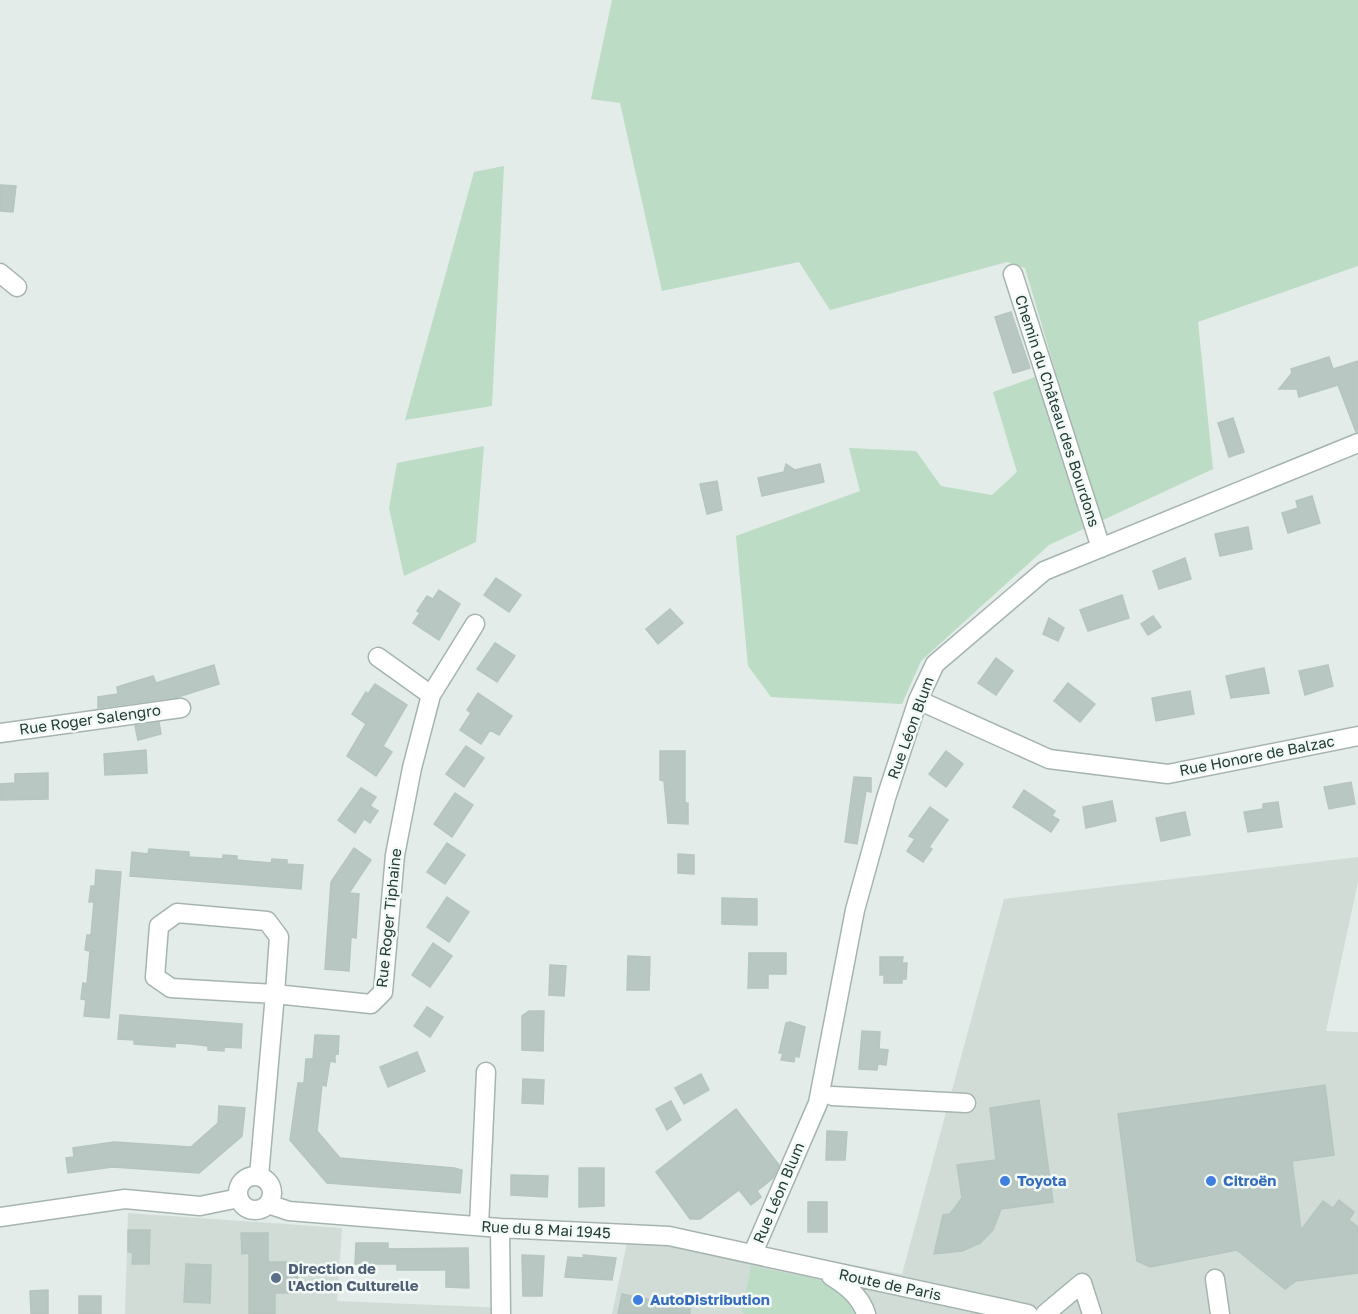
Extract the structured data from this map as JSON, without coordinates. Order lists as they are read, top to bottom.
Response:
{
  "streets": {
    "street": [
      "Chemin du Château des Bourdons",
      "Rue Roger Salengro",
      "Rue Léon Blum",
      "Rue Honore de Balzac",
      "Rue Roger Tiphaine",
      "Rue du 8 Mai 1945",
      "Route de Paris"
    ]
  },
  "crossings": [
    ["Chemin du Château des Bourdons", "Rue Léon Blum"],
    ["Rue Léon Blum", "Rue Honore de Balzac"],
    ["Rue Léon Blum", "Rue du 8 Mai 1945"],
    ["Rue du 8 Mai 1945", "Route de Paris"]
  ],
  "places": [
    "Toyota",
    "Citroën",
    "Direction de l'Action Culturelle",
    "AutoDistribution"
  ]
}
